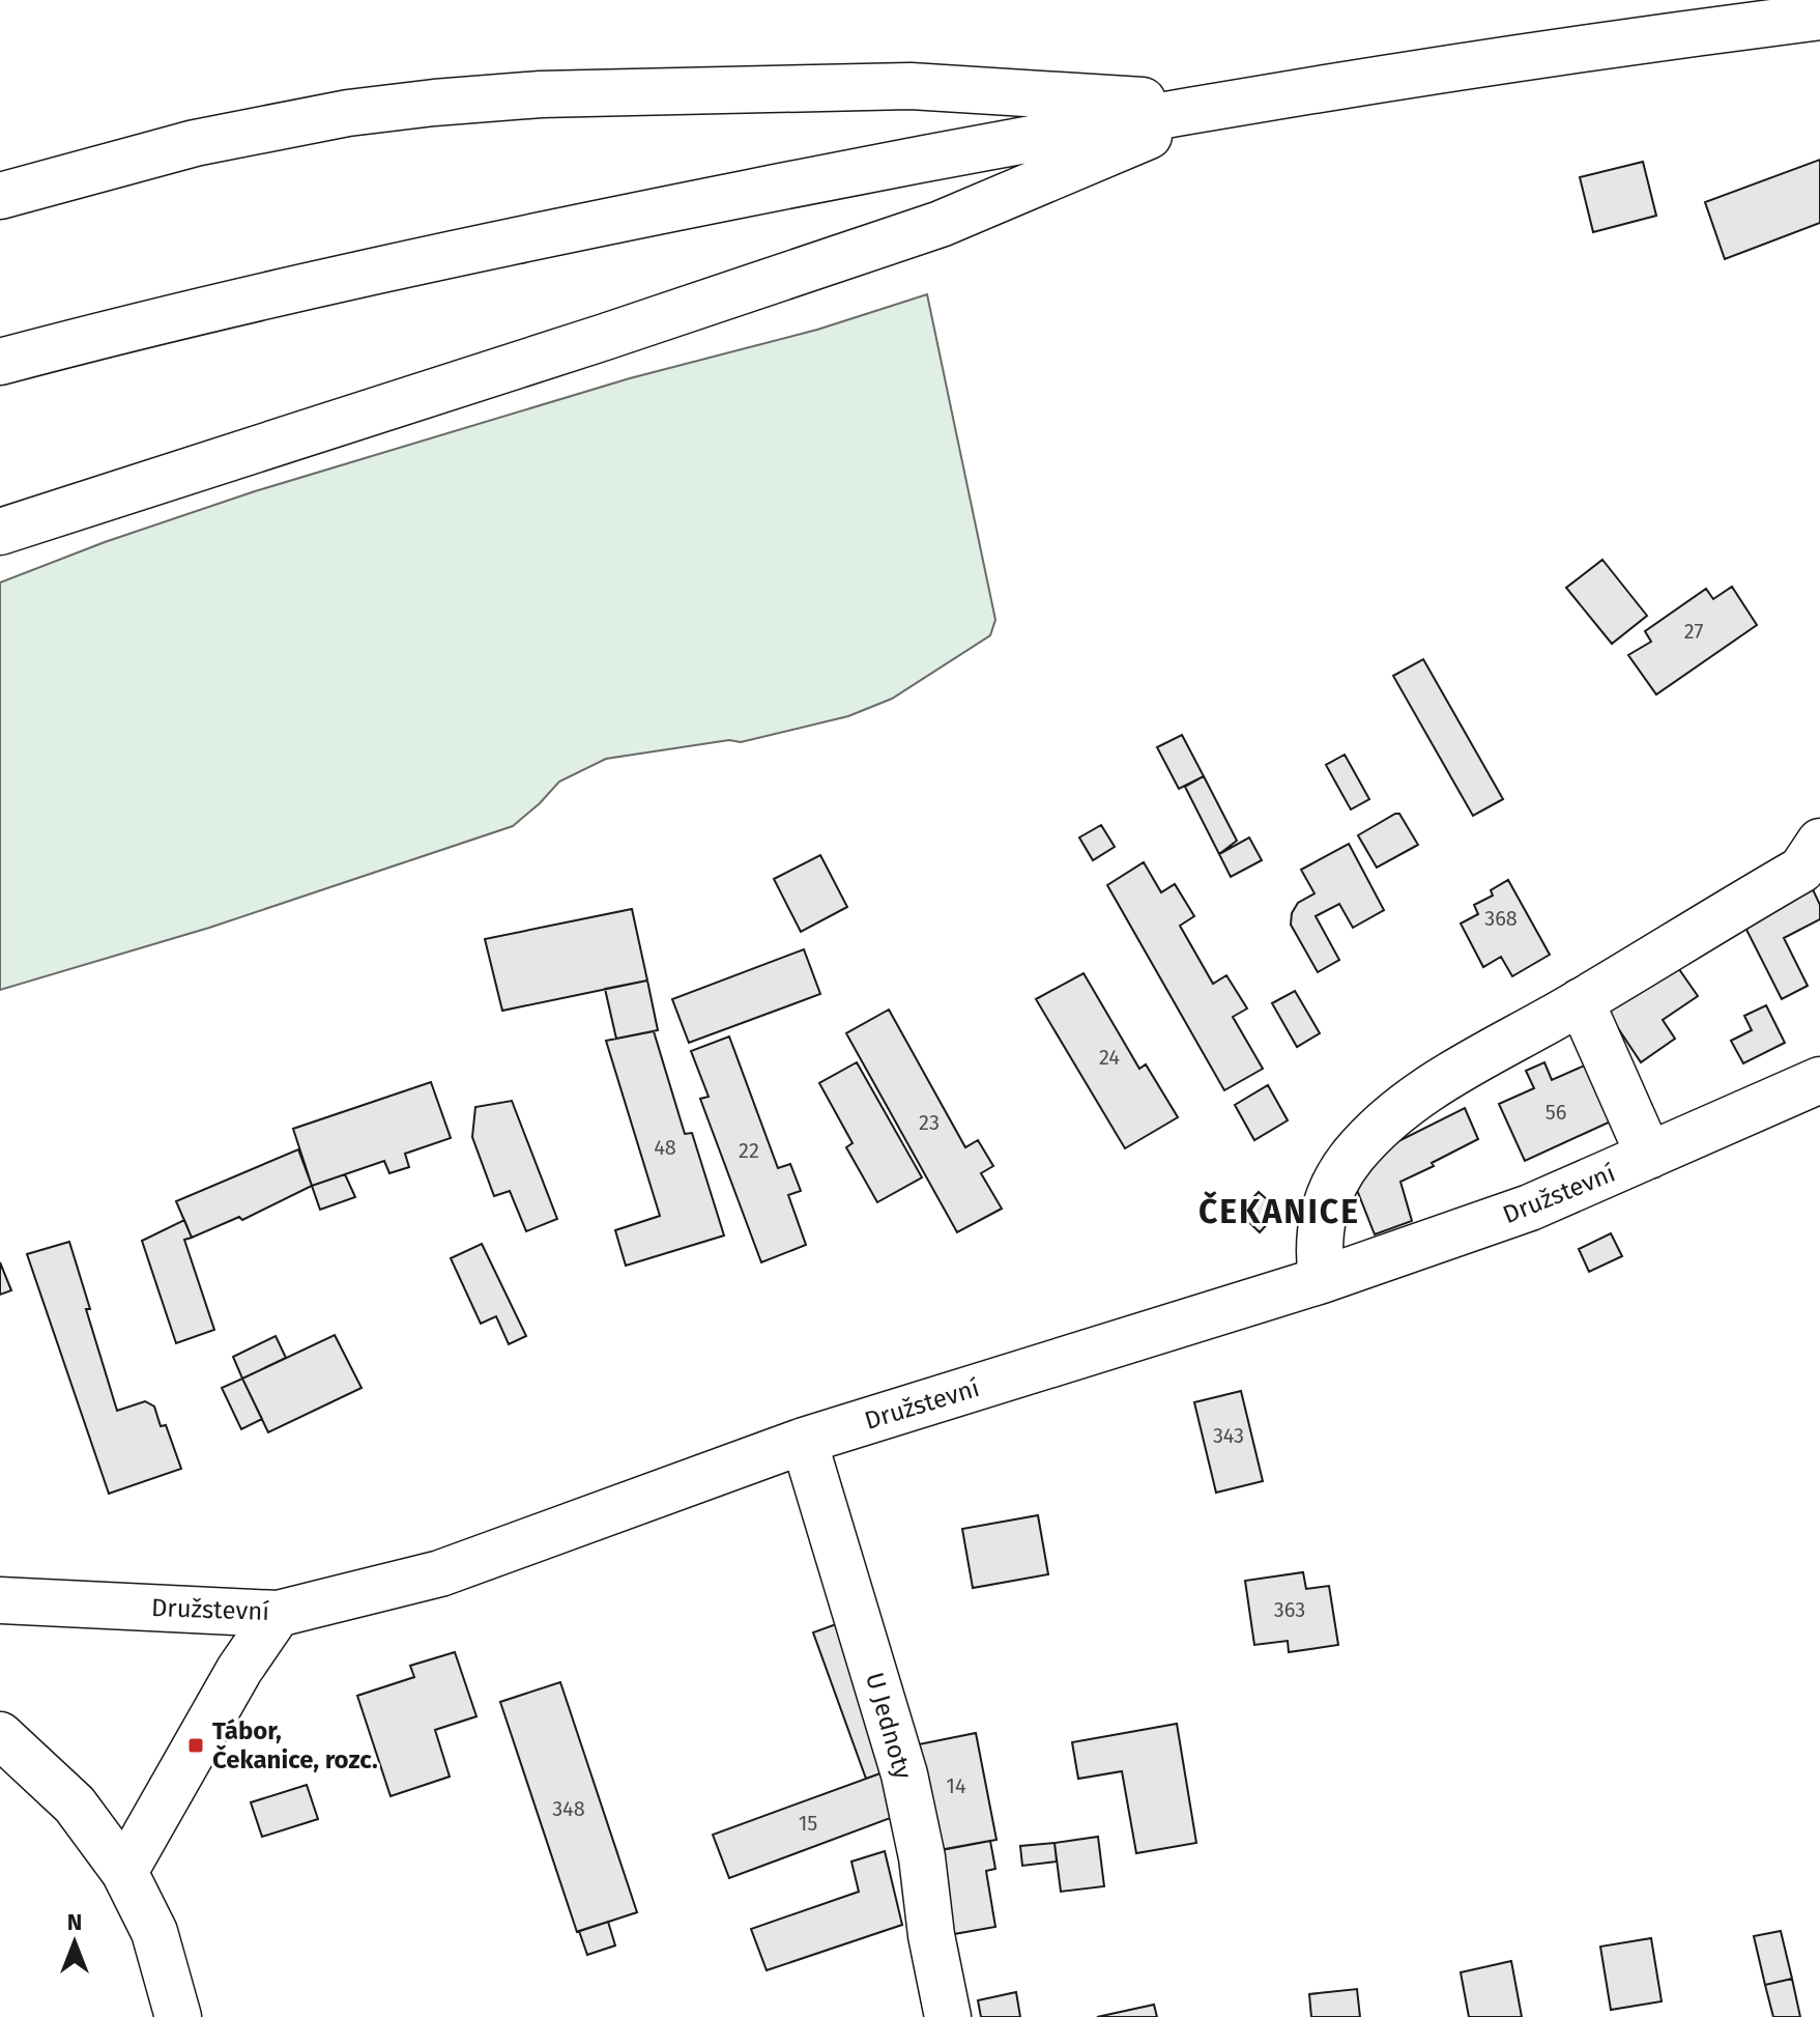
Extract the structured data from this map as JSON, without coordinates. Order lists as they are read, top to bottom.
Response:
{
  "streets": {
    "main road": ["Družstevní", "U Jednoty"]
  },
  "crossings": [
    ["Družstevní", "U Jednoty"]
  ],
  "districts": ["ČEKANICE"],
  "places": {
    "transit": ["Tábor, Čekanice, rozc."]
  },
  "house_numbers": [
    "27",
    "368",
    "24",
    "56",
    "23",
    "48",
    "22",
    "343",
    "363",
    "14",
    "348",
    "15"
  ],
  "north": "top"
}
